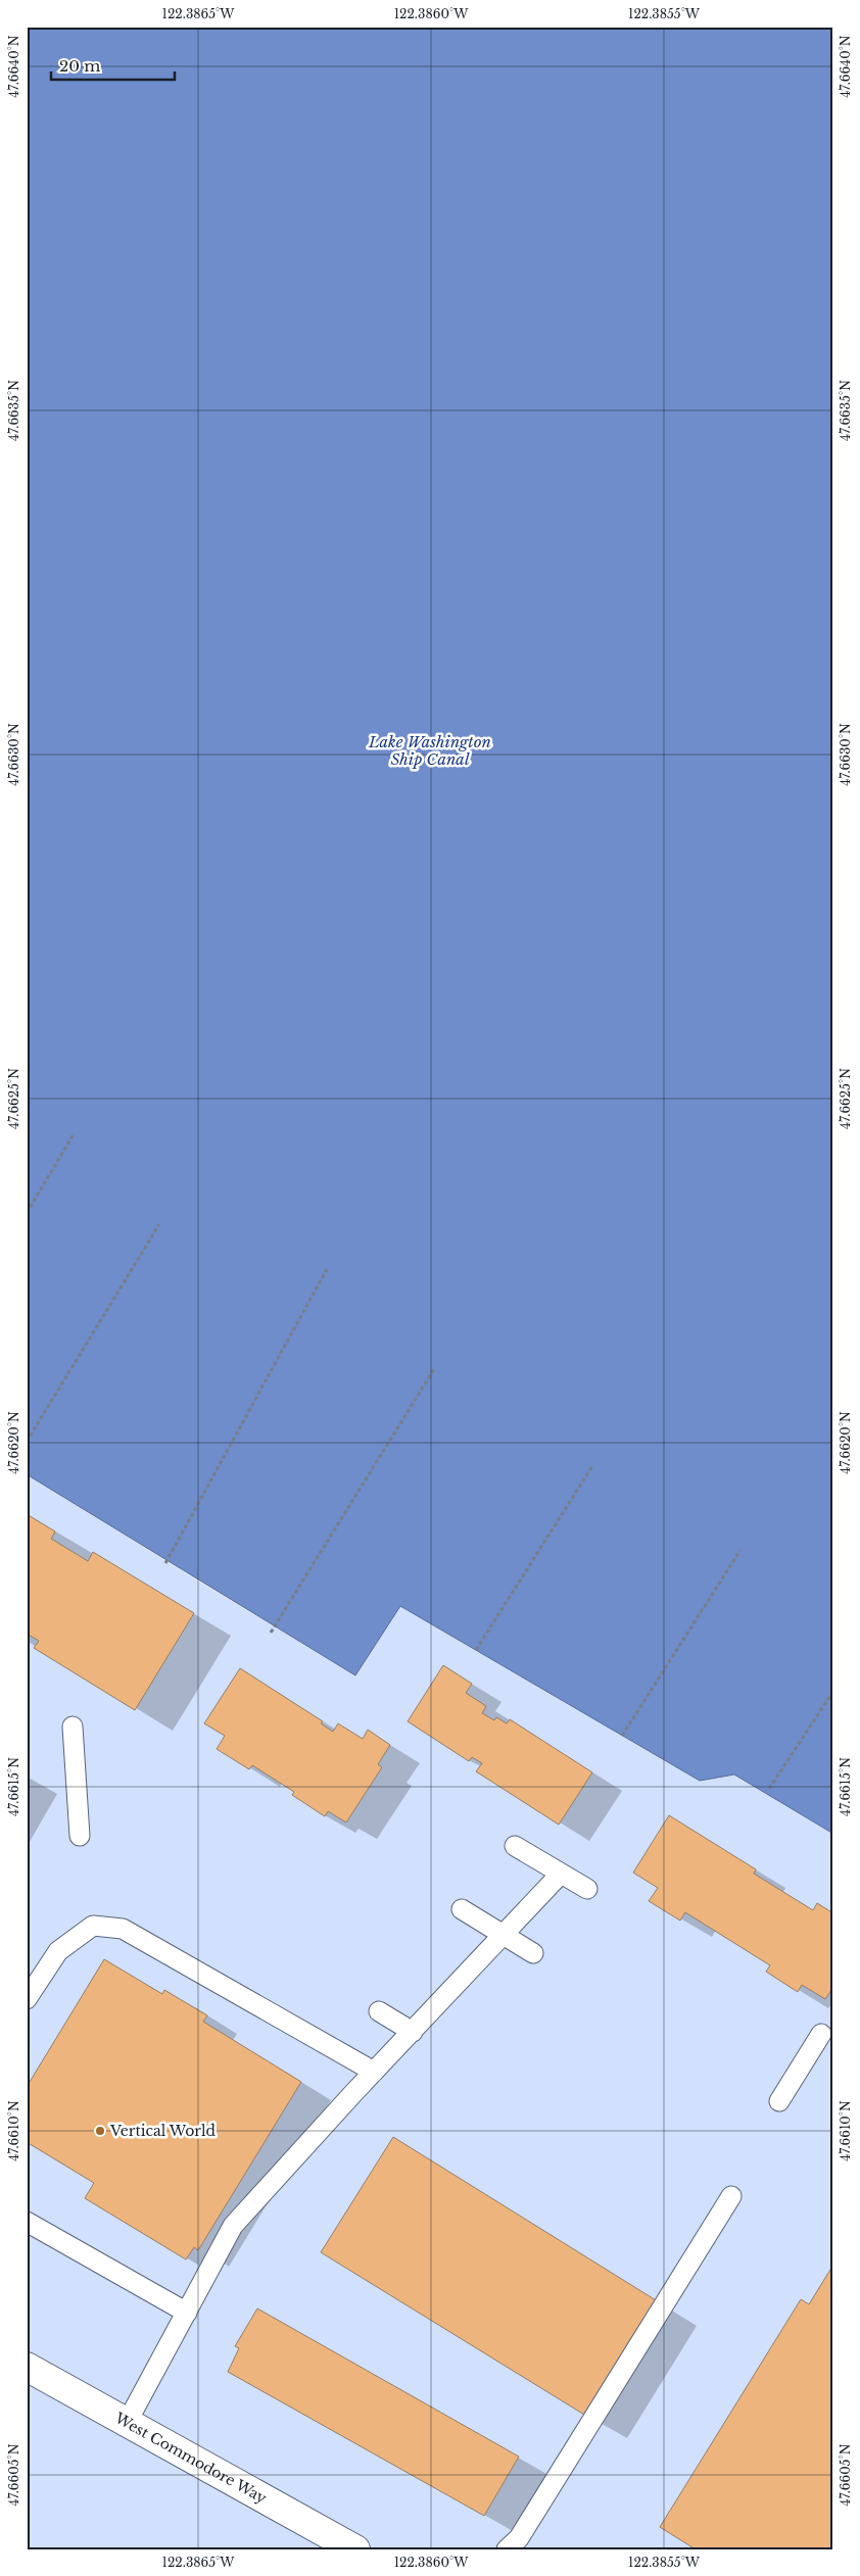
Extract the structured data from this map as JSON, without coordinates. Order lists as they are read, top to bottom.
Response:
{
  "streets": {
    "street": ["West Commodore Way"]
  },
  "water": ["Lake Washington Ship Canal"],
  "places": ["Vertical World"],
  "scale_bar": "20 m",
  "coordinates": [
    "122.3865°W",
    "122.3860°W",
    "122.3855°W",
    "47.6640°N",
    "47.6635°N",
    "47.6630°N",
    "47.6625°N",
    "47.6620°N",
    "47.6615°N",
    "47.6610°N",
    "47.6605°N"
  ]
}
